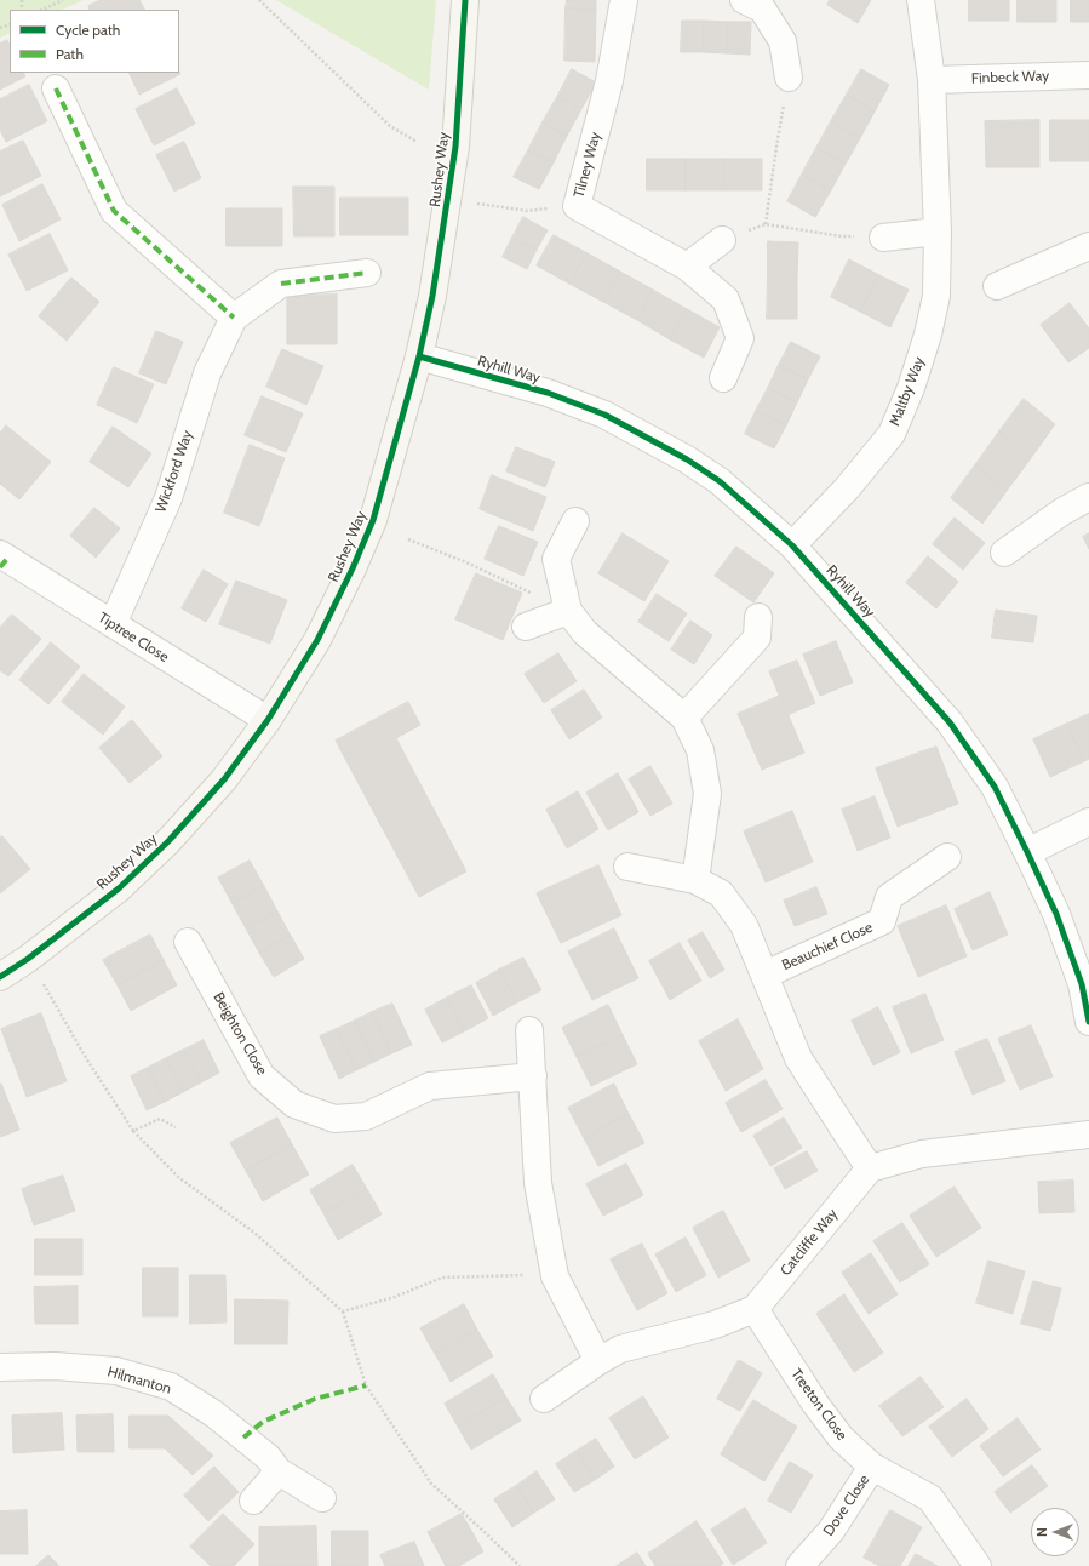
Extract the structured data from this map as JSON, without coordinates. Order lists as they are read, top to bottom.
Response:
{
  "streets": {
    "street": [
      "Finbeck Way",
      "Tilney Way",
      "Rushey Way",
      "Ryhill Way",
      "Maltby Way",
      "Wickford Way",
      "Tiptree Close",
      "Beauchief Close",
      "Beighton Close",
      "Catcliffe Way",
      "Hilmanton",
      "Treeton Close",
      "Dove Close"
    ]
  },
  "crossings": [
    ["Finbeck Way", "Maltby Way"],
    ["Rushey Way", "Ryhill Way"],
    ["Rushey Way", "Tiptree Close"],
    ["Ryhill Way", "Maltby Way"],
    ["Wickford Way", "Tiptree Close"],
    ["Beauchief Close", "Catcliffe Way"],
    ["Catcliffe Way", "Treeton Close"],
    ["Treeton Close", "Dove Close"]
  ],
  "legend": ["Cycle path", "Path"],
  "north": "left"
}
